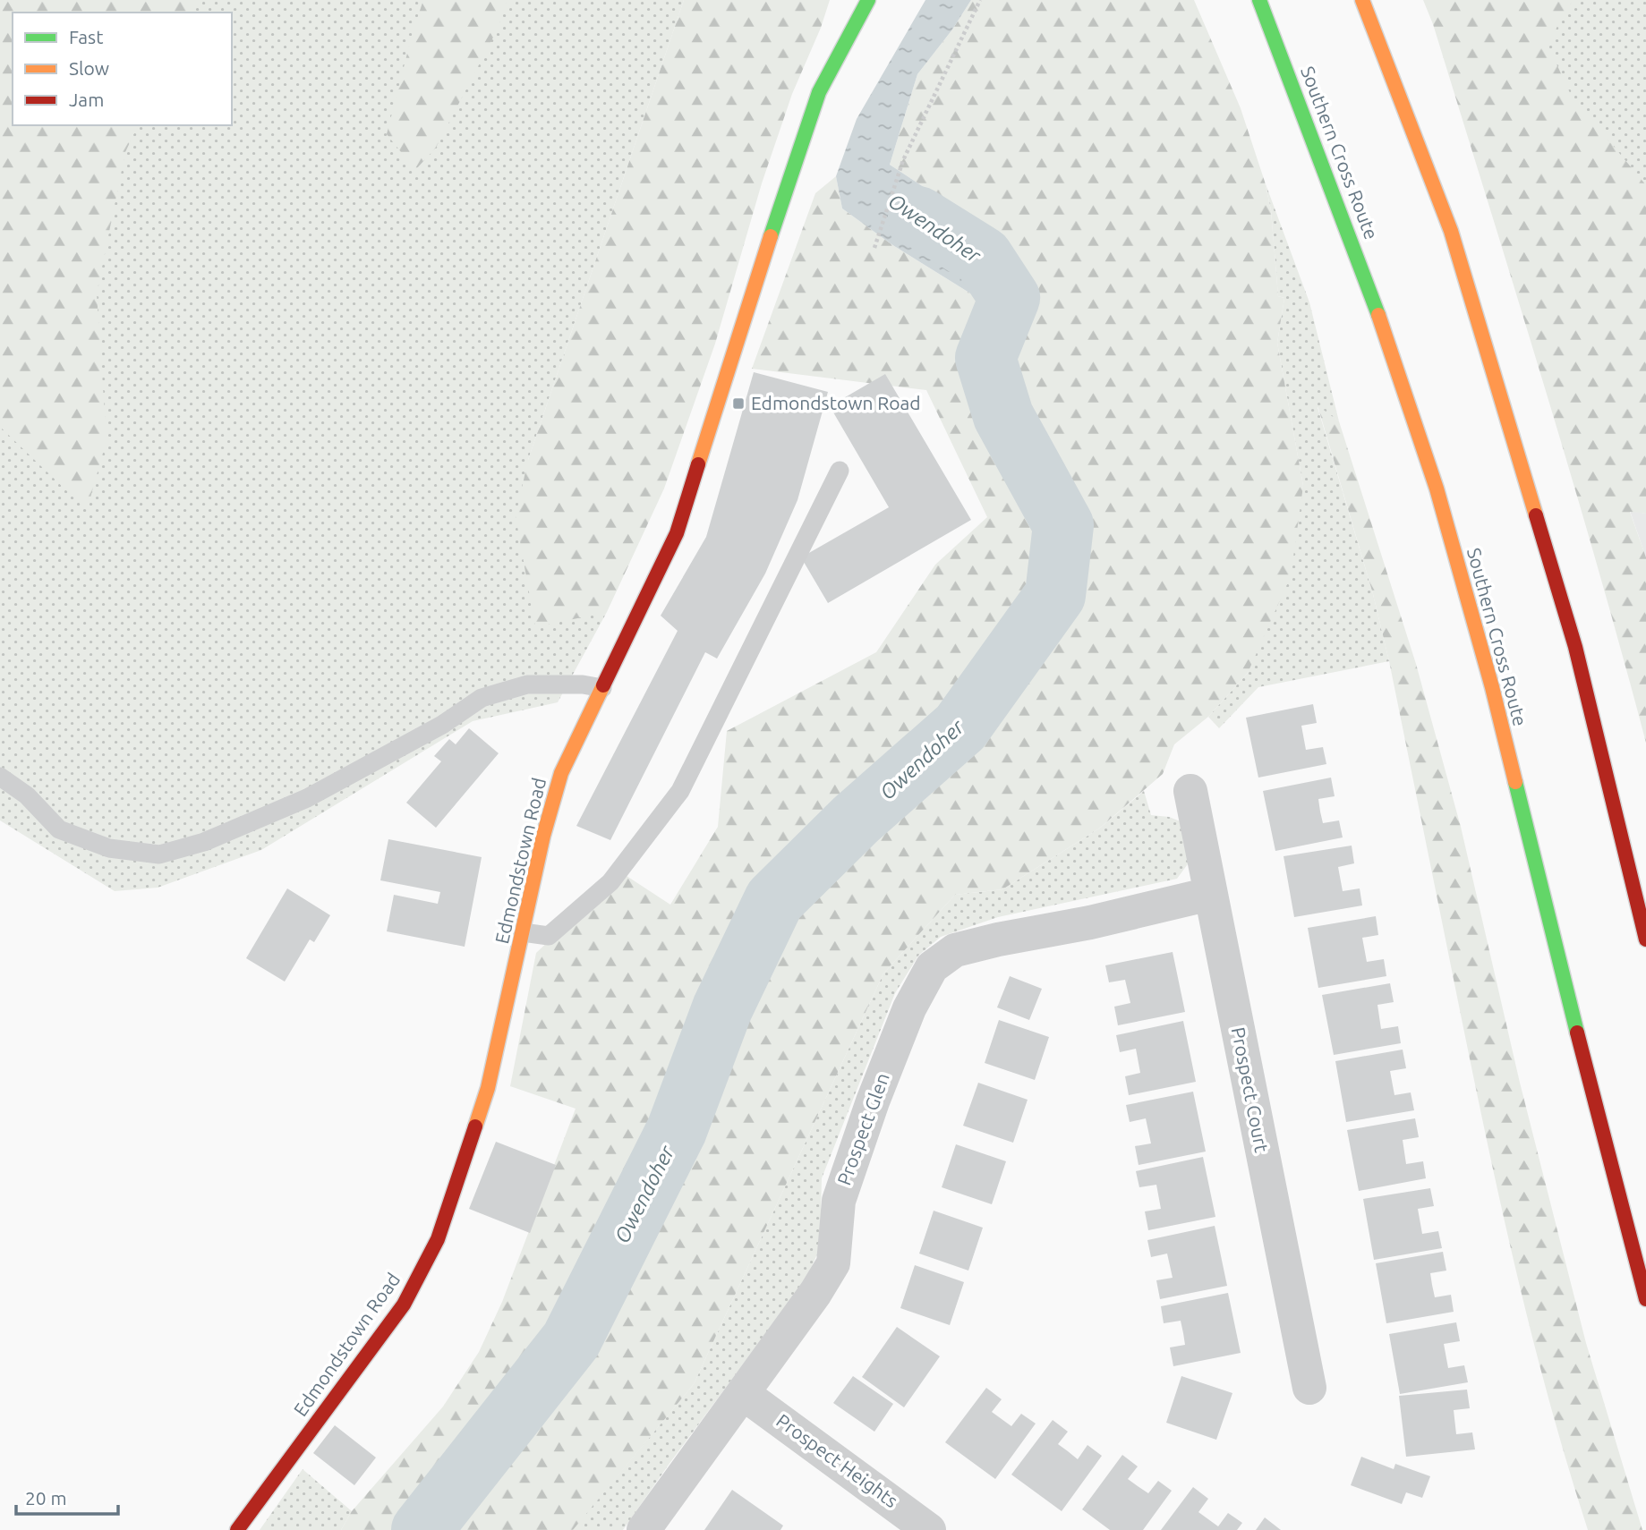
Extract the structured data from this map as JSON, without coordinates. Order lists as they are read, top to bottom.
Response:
{
  "streets": {
    "main road": ["Southern Cross Route", "Edmondstown Road"],
    "street": ["Prospect Court", "Prospect Glen", "Prospect Heights"]
  },
  "crossings": [
    ["Prospect Court", "Prospect Glen"],
    ["Prospect Glen", "Prospect Heights"]
  ],
  "water": ["Owendoher"],
  "places": {
    "transit": ["Edmondstown Road"]
  },
  "legend": ["Fast", "Slow", "Jam"],
  "scale_bar": "20 m"
}
